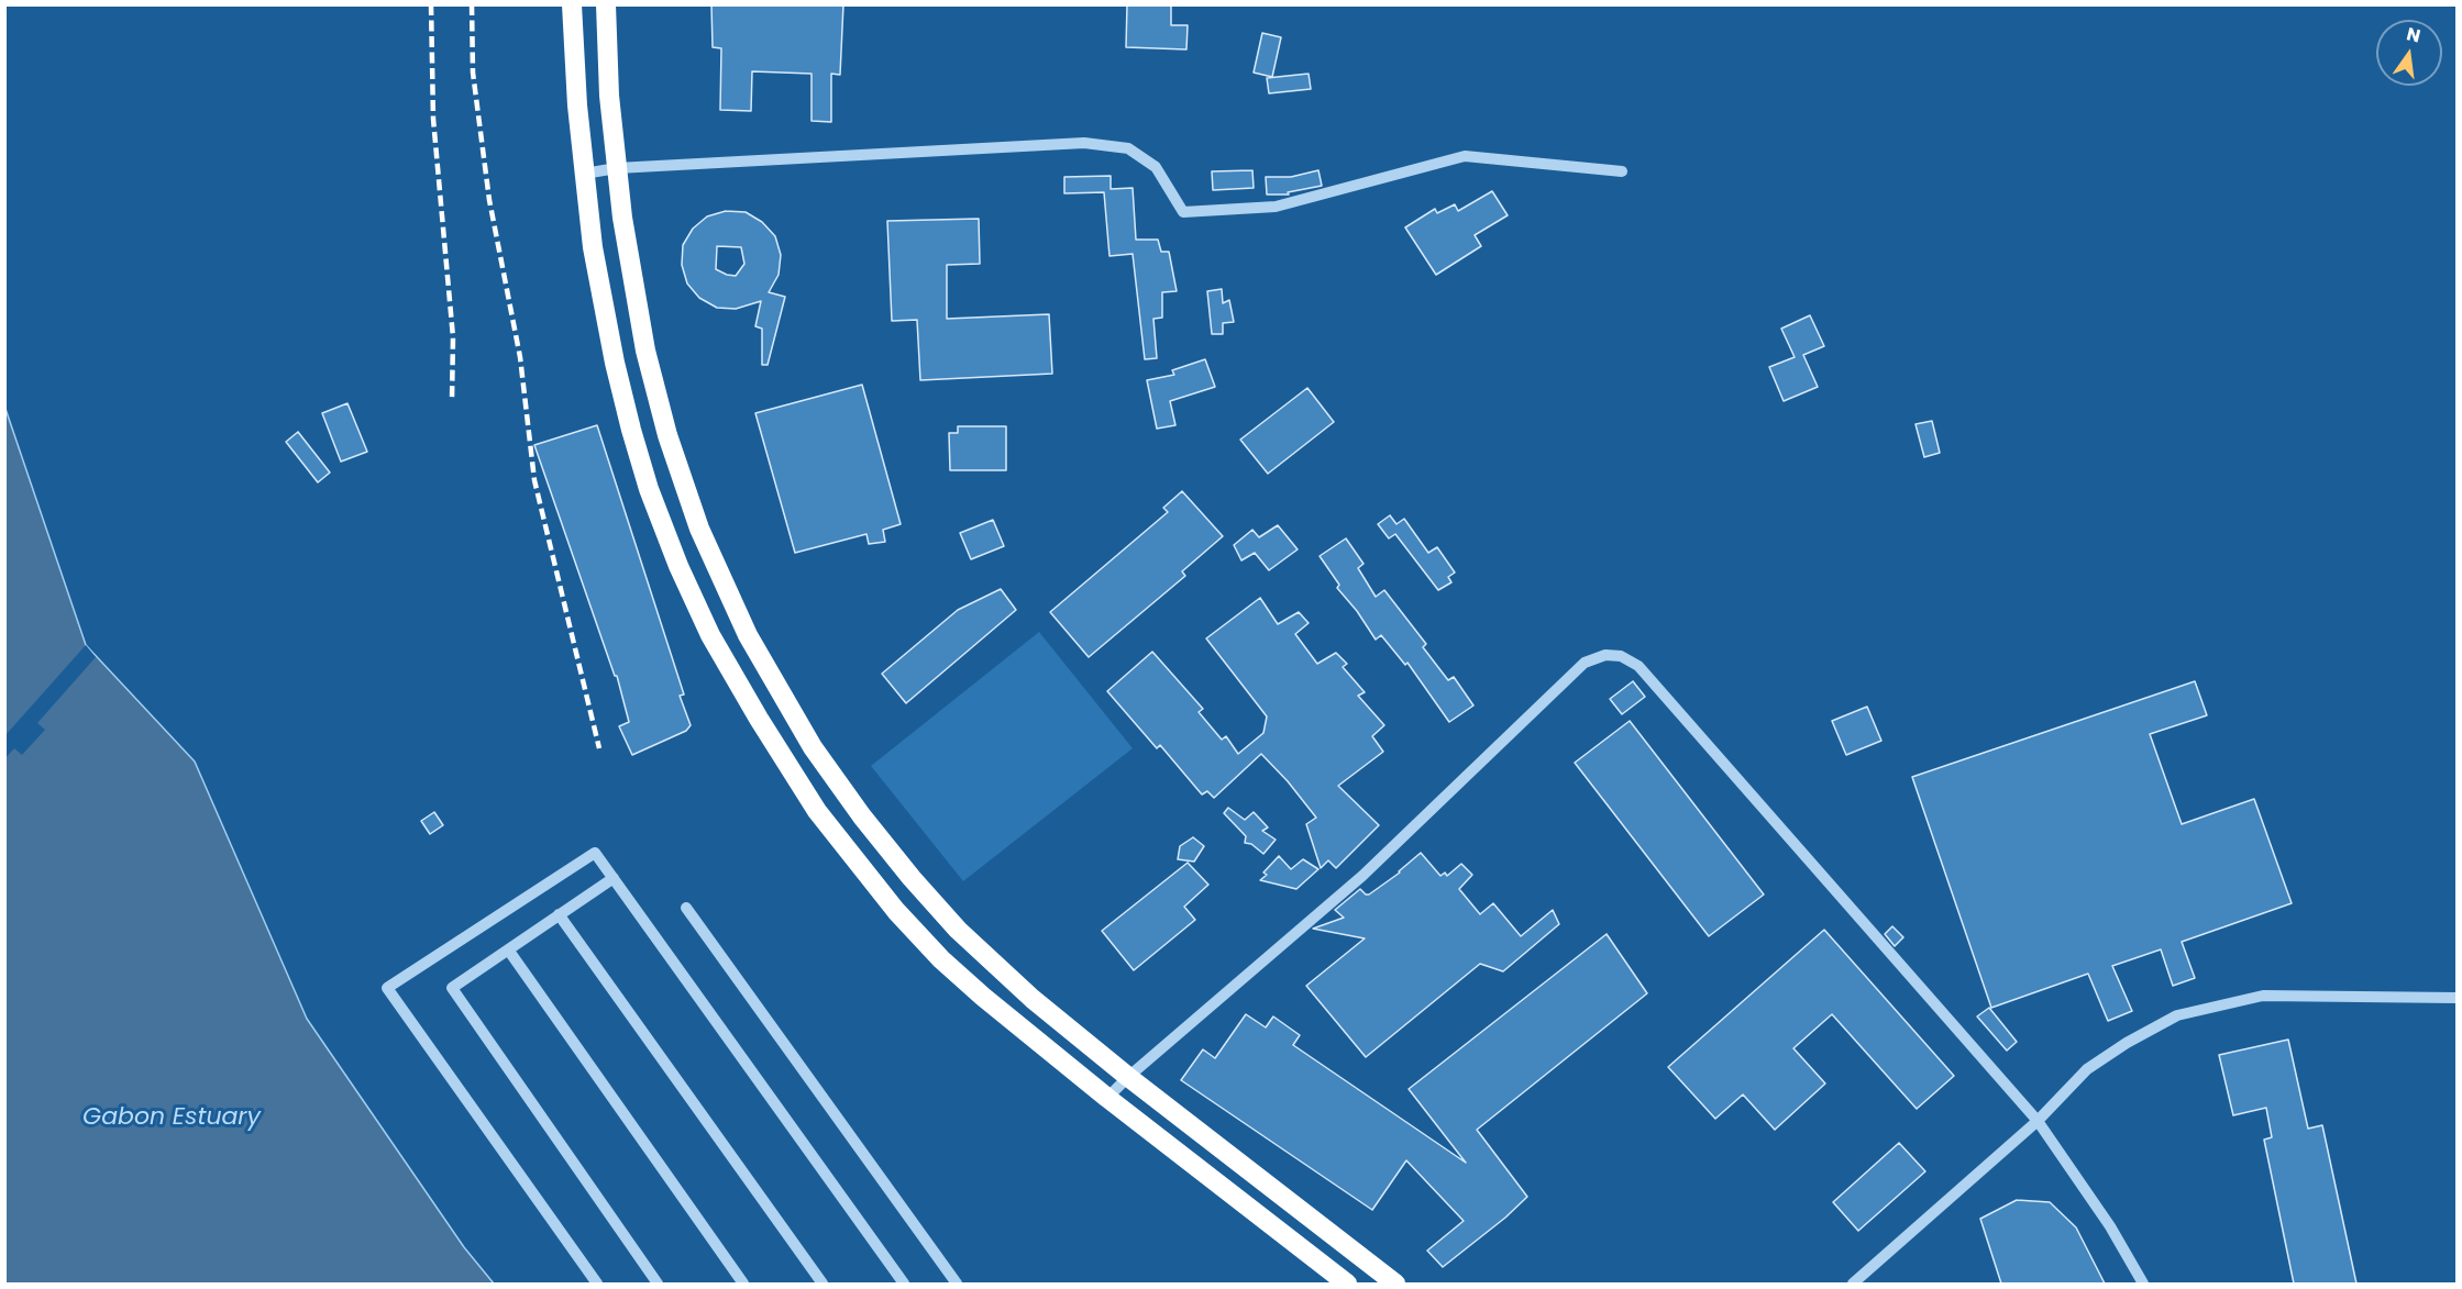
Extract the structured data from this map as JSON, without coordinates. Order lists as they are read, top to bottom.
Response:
{
  "water": ["Gabon Estuary"],
  "north": "top"
}
